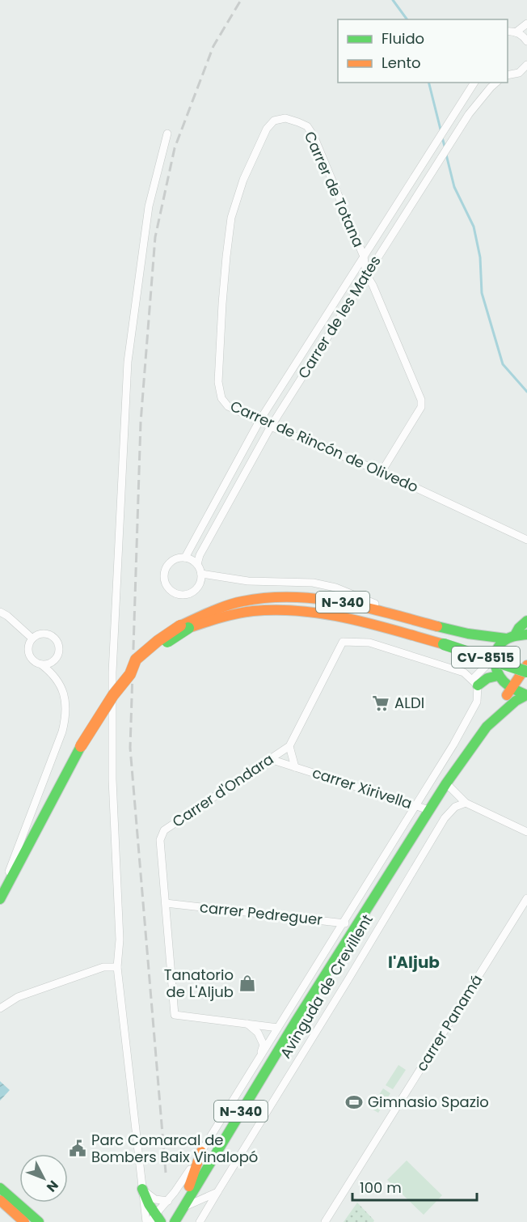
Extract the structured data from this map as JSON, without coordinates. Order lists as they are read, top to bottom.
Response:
{
  "streets": {
    "main road": ["N-340", "CV-8515", "Avinguda de Crevillent"],
    "street": [
      "Carrer de Totana",
      "Carrer de les Mates",
      "Carrer de Rincón de Olivedo",
      "carrer Xirivella",
      "Carrer d'Ondara",
      "carrer Pedreguer",
      "carrer Panamá"
    ]
  },
  "crossings": [
    ["Carrer de Totana", "Carrer de les Mates"],
    ["Carrer de Totana", "Carrer de Rincón de Olivedo"],
    ["Carrer de les Mates", "Carrer de Rincón de Olivedo"],
    ["N-340", "CV-8515"],
    ["N-340", "Avinguda de Crevillent"],
    ["carrer Xirivella", "Carrer d'Ondara"],
    ["carrer Xirivella", "Avinguda de Crevillent"],
    ["Carrer d'Ondara", "carrer Pedreguer"],
    ["Carrer d'Ondara", "Avinguda de Crevillent"],
    ["carrer Pedreguer", "Avinguda de Crevillent"]
  ],
  "districts": ["l'Aljub"],
  "places": {
    "supermarket": ["ALDI"],
    "shop": ["Tanatorio de L'Aljub"],
    "sports": ["Gimnasio Spazio"],
    "public building": ["Parc Comarcal de Bombers Baix Vinalopó"]
  },
  "legend": ["Fluido", "Lento"],
  "scale_bar": "100 m",
  "north": "bottom right"
}
